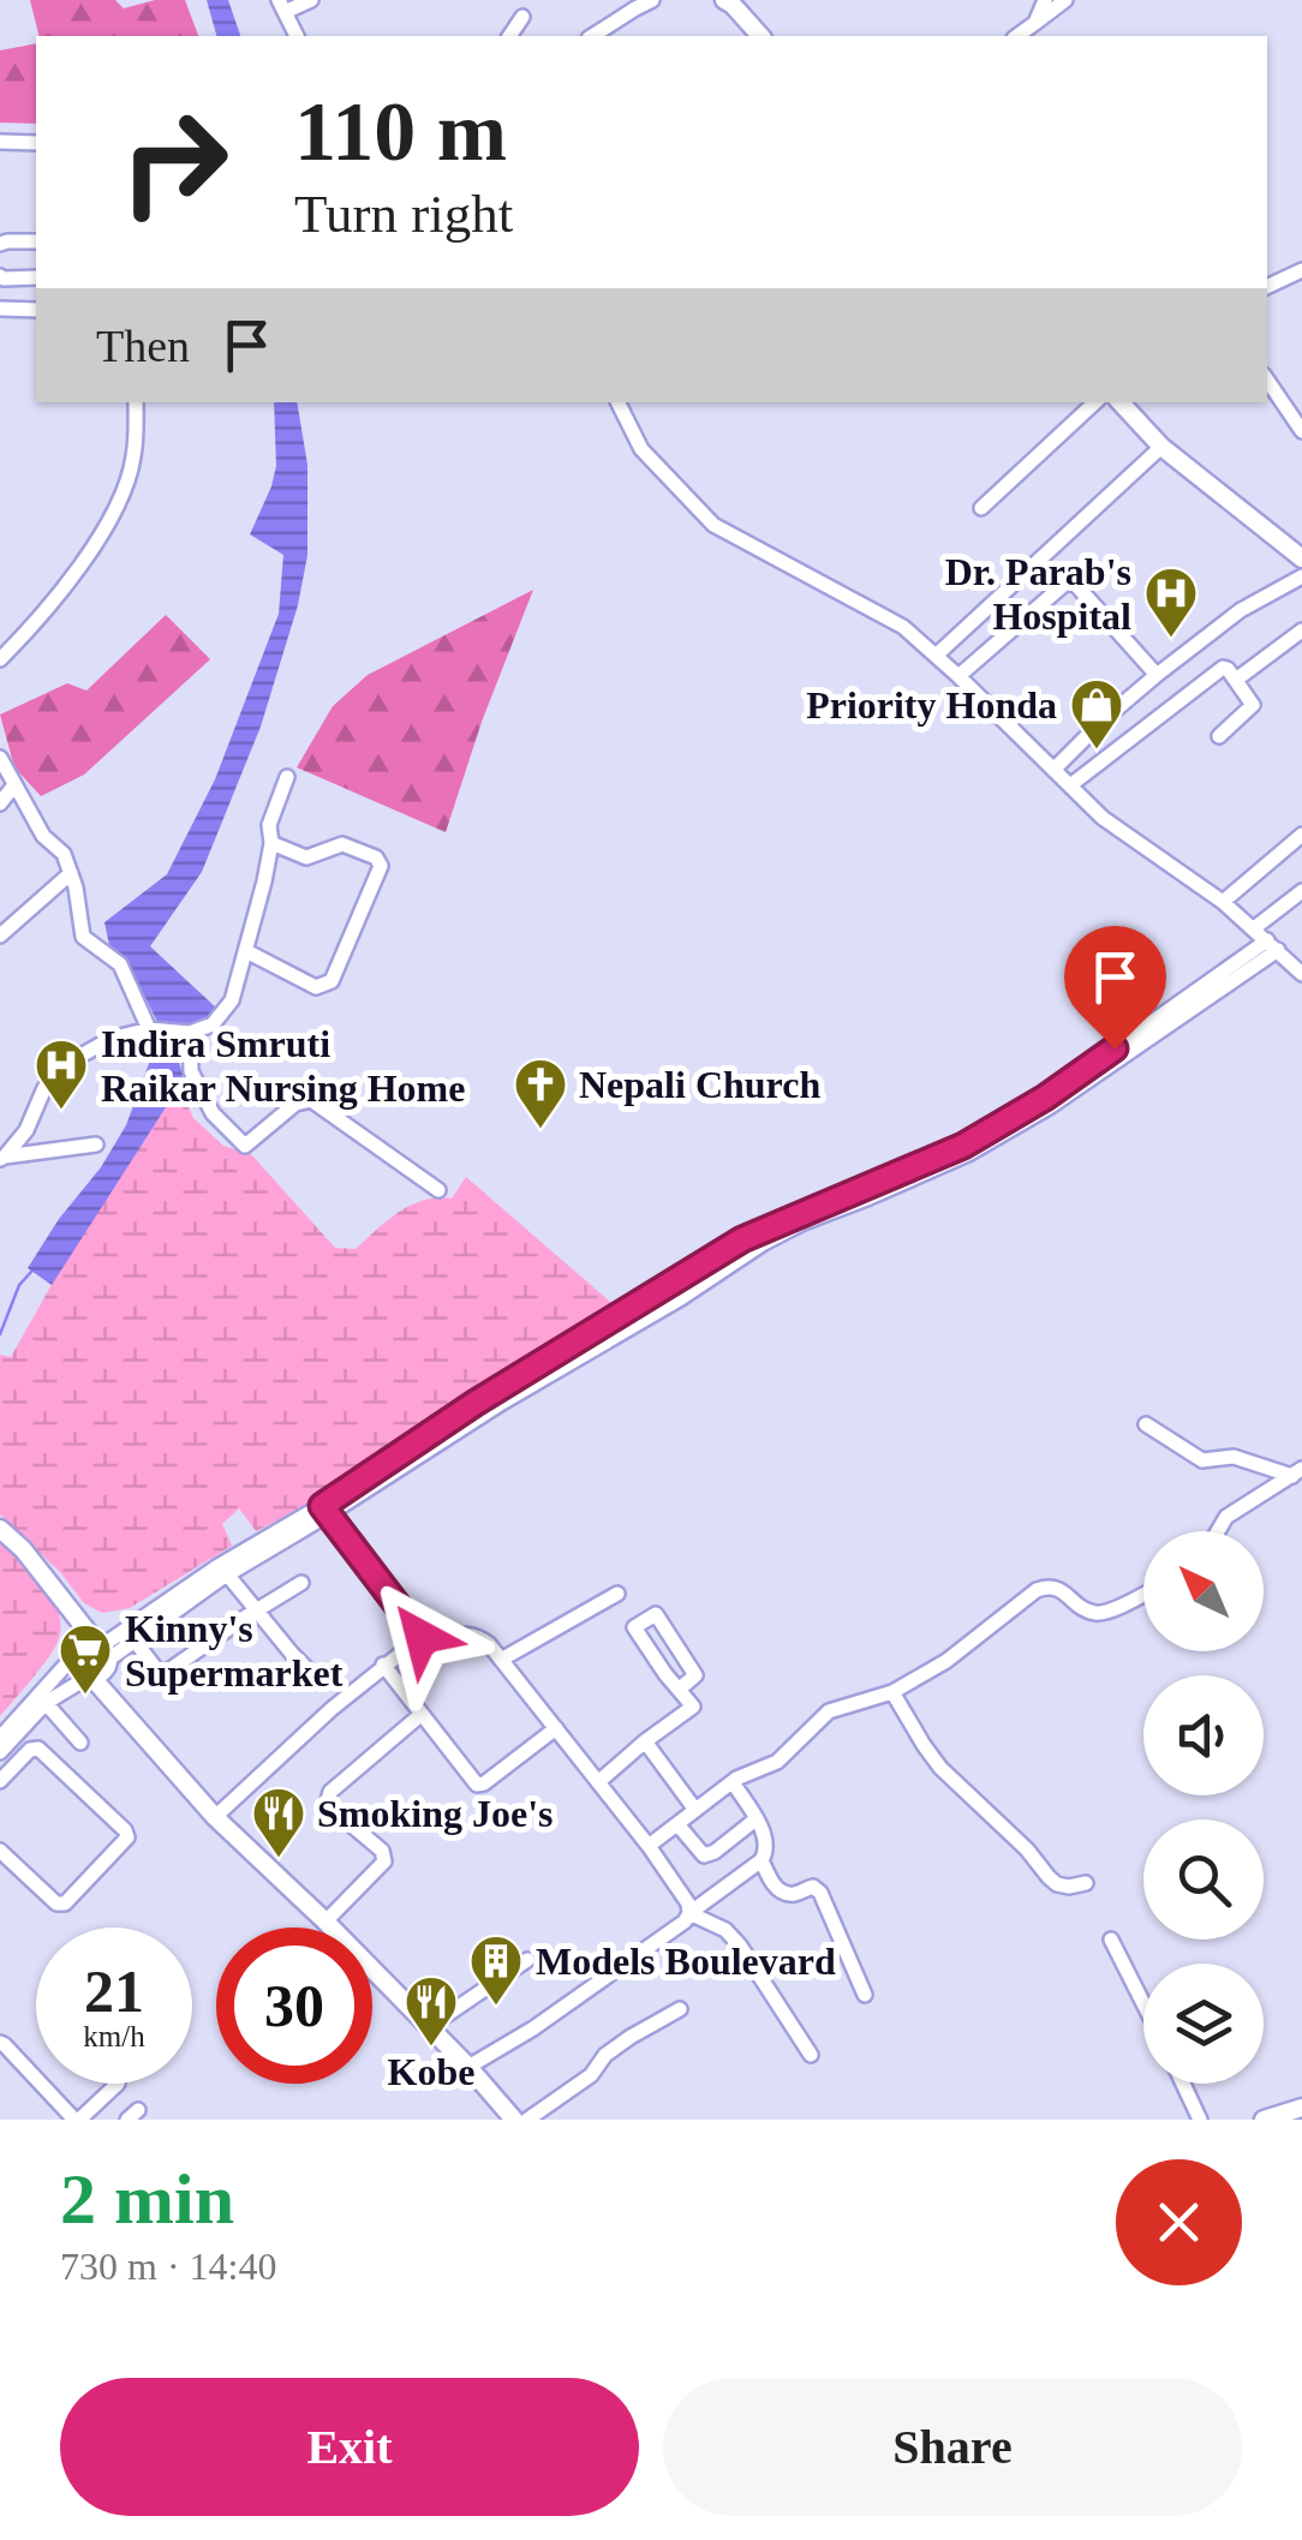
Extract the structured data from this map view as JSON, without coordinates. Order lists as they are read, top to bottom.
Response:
{
  "places": {
    "hospital": ["Dr. Parab's Hospital", "Indira Smruti Raikar Nursing Home"],
    "shop": ["Priority Honda"],
    "church": ["Nepali Church"],
    "supermarket": ["Kinny's Supermarket"],
    "restaurant": ["Smoking Joe's", "Kobe"],
    "building": ["Models Boulevard"]
  },
  "north": "top left",
  "page": {
    "turn": ["110 m", "Turn right"],
    "then": "Then",
    "speed": "21 km/h",
    "limit": "30",
    "heading": ["2 min", "730 m · 14:40"],
    "buttons": ["Exit", "Share"]
  }
}
